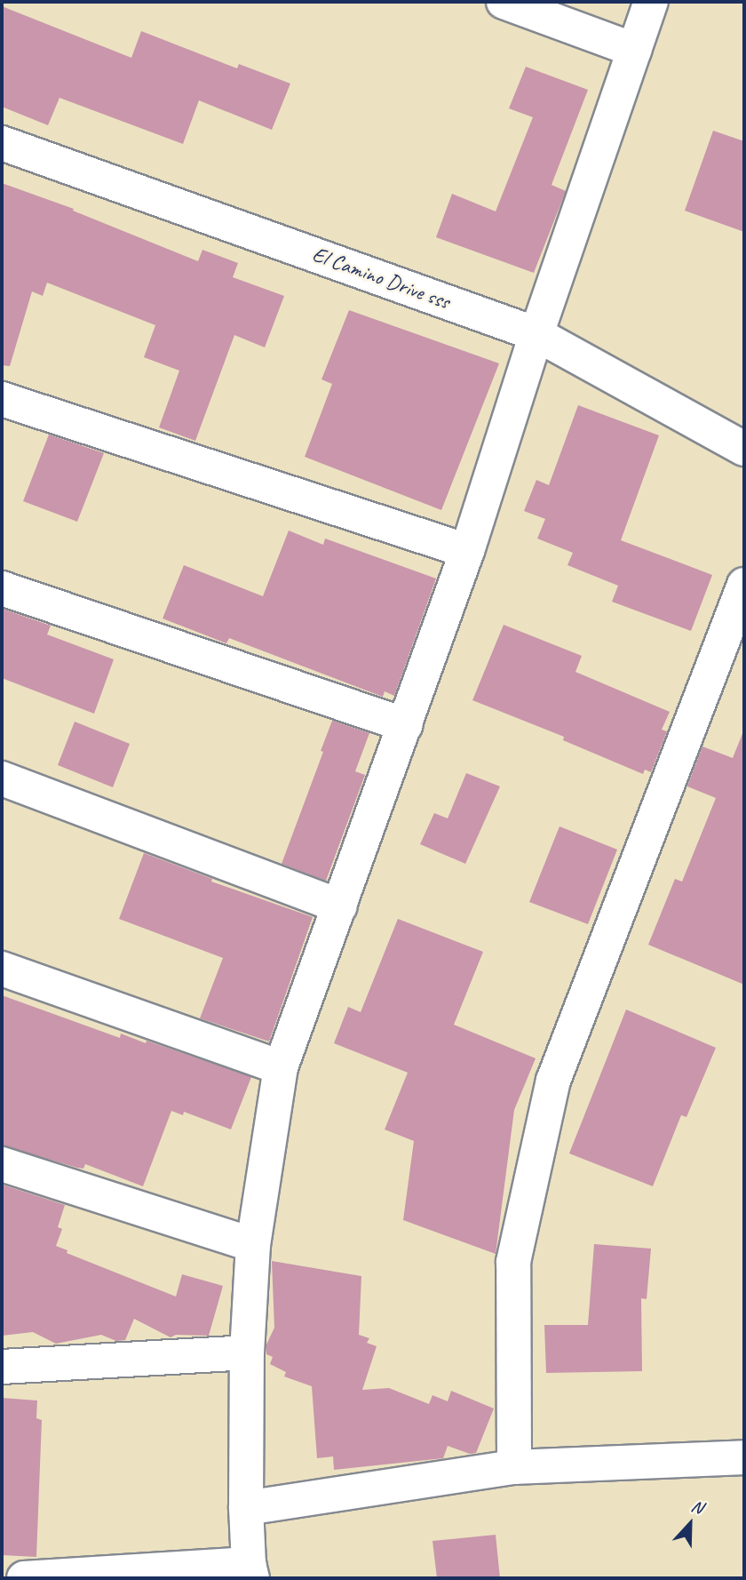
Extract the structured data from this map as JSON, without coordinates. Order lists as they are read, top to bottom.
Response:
{
  "streets": {
    "street": ["El Camino Drive sss"]
  },
  "north": "top"
}
